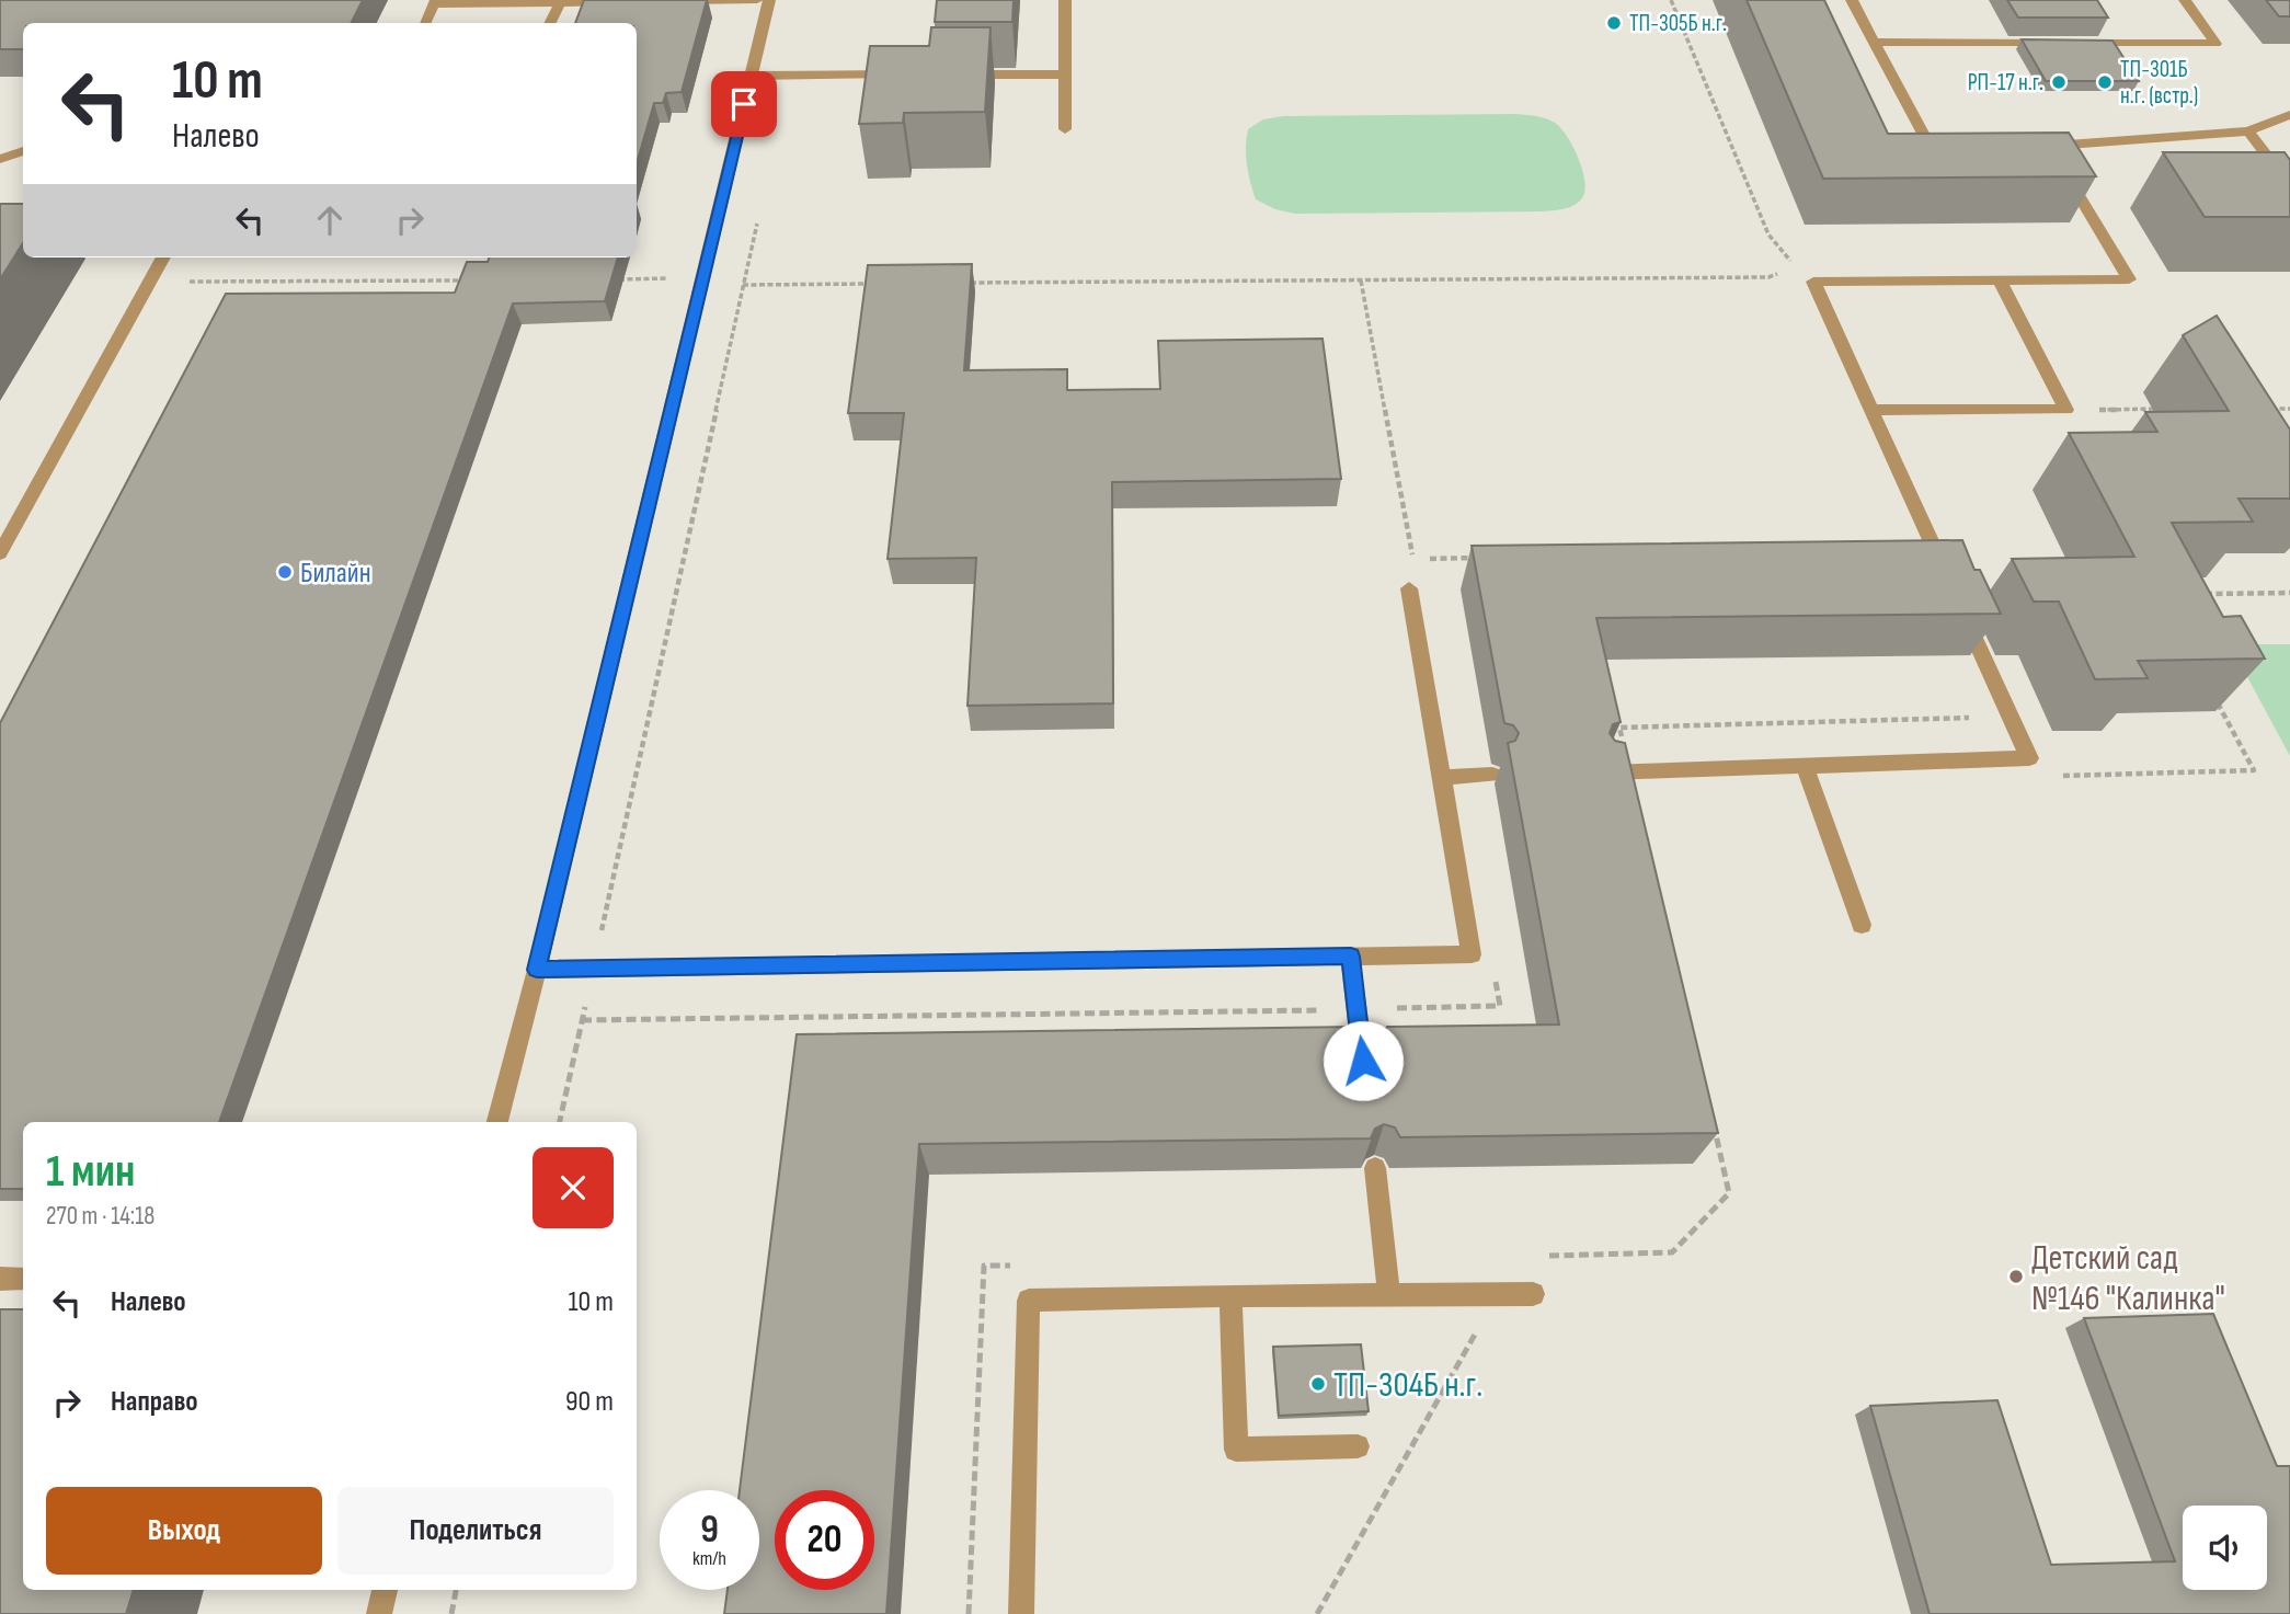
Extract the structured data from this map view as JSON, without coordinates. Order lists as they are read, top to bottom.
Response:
{
  "places": [
    "ТП-305Б н.г.",
    "РП-17 н.г.",
    "ТП-301Б н.г. (встр.)",
    "Билайн",
    "Детский сад №146 \"Калинка\"",
    "ТП-304Б н.г."
  ],
  "page": {
    "turn": ["10 m", "Налево"],
    "heading": ["1 мин", "270 m · 14:18"],
    "list": [
      {
        "name": "Налево",
        "value": "10 m"
      },
      {
        "name": "Направо",
        "value": "90 m"
      }
    ],
    "buttons": ["Выход", "Поделиться"],
    "speed": "9 km/h",
    "limit": "20"
  }
}
